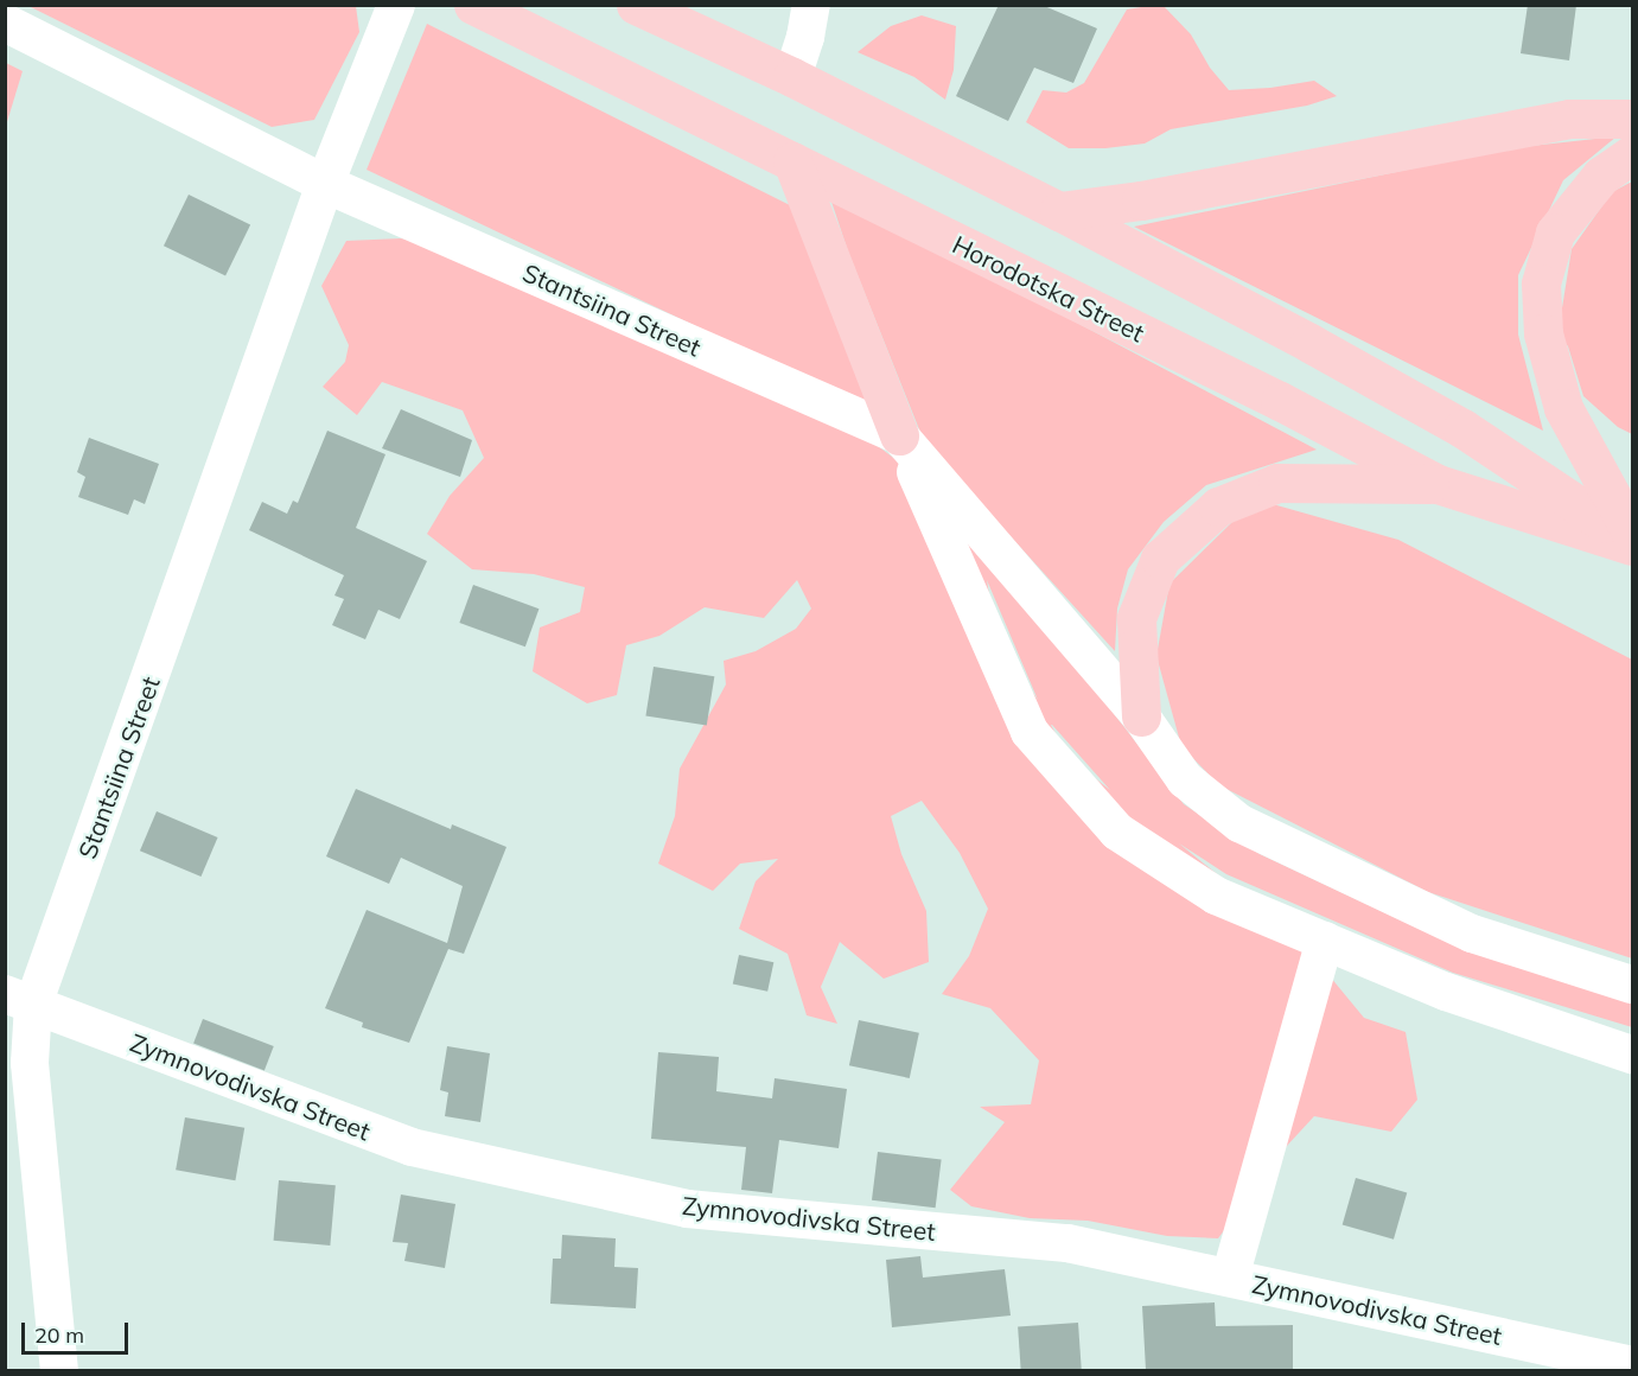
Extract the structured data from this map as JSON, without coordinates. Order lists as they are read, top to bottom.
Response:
{
  "streets": {
    "main road": ["Horodotska Street"],
    "street": ["Stantsiina Street", "Zymnovodivska Street"]
  },
  "crossings": [
    ["Stantsiina Street", "Zymnovodivska Street"]
  ],
  "scale_bar": "20 m"
}
